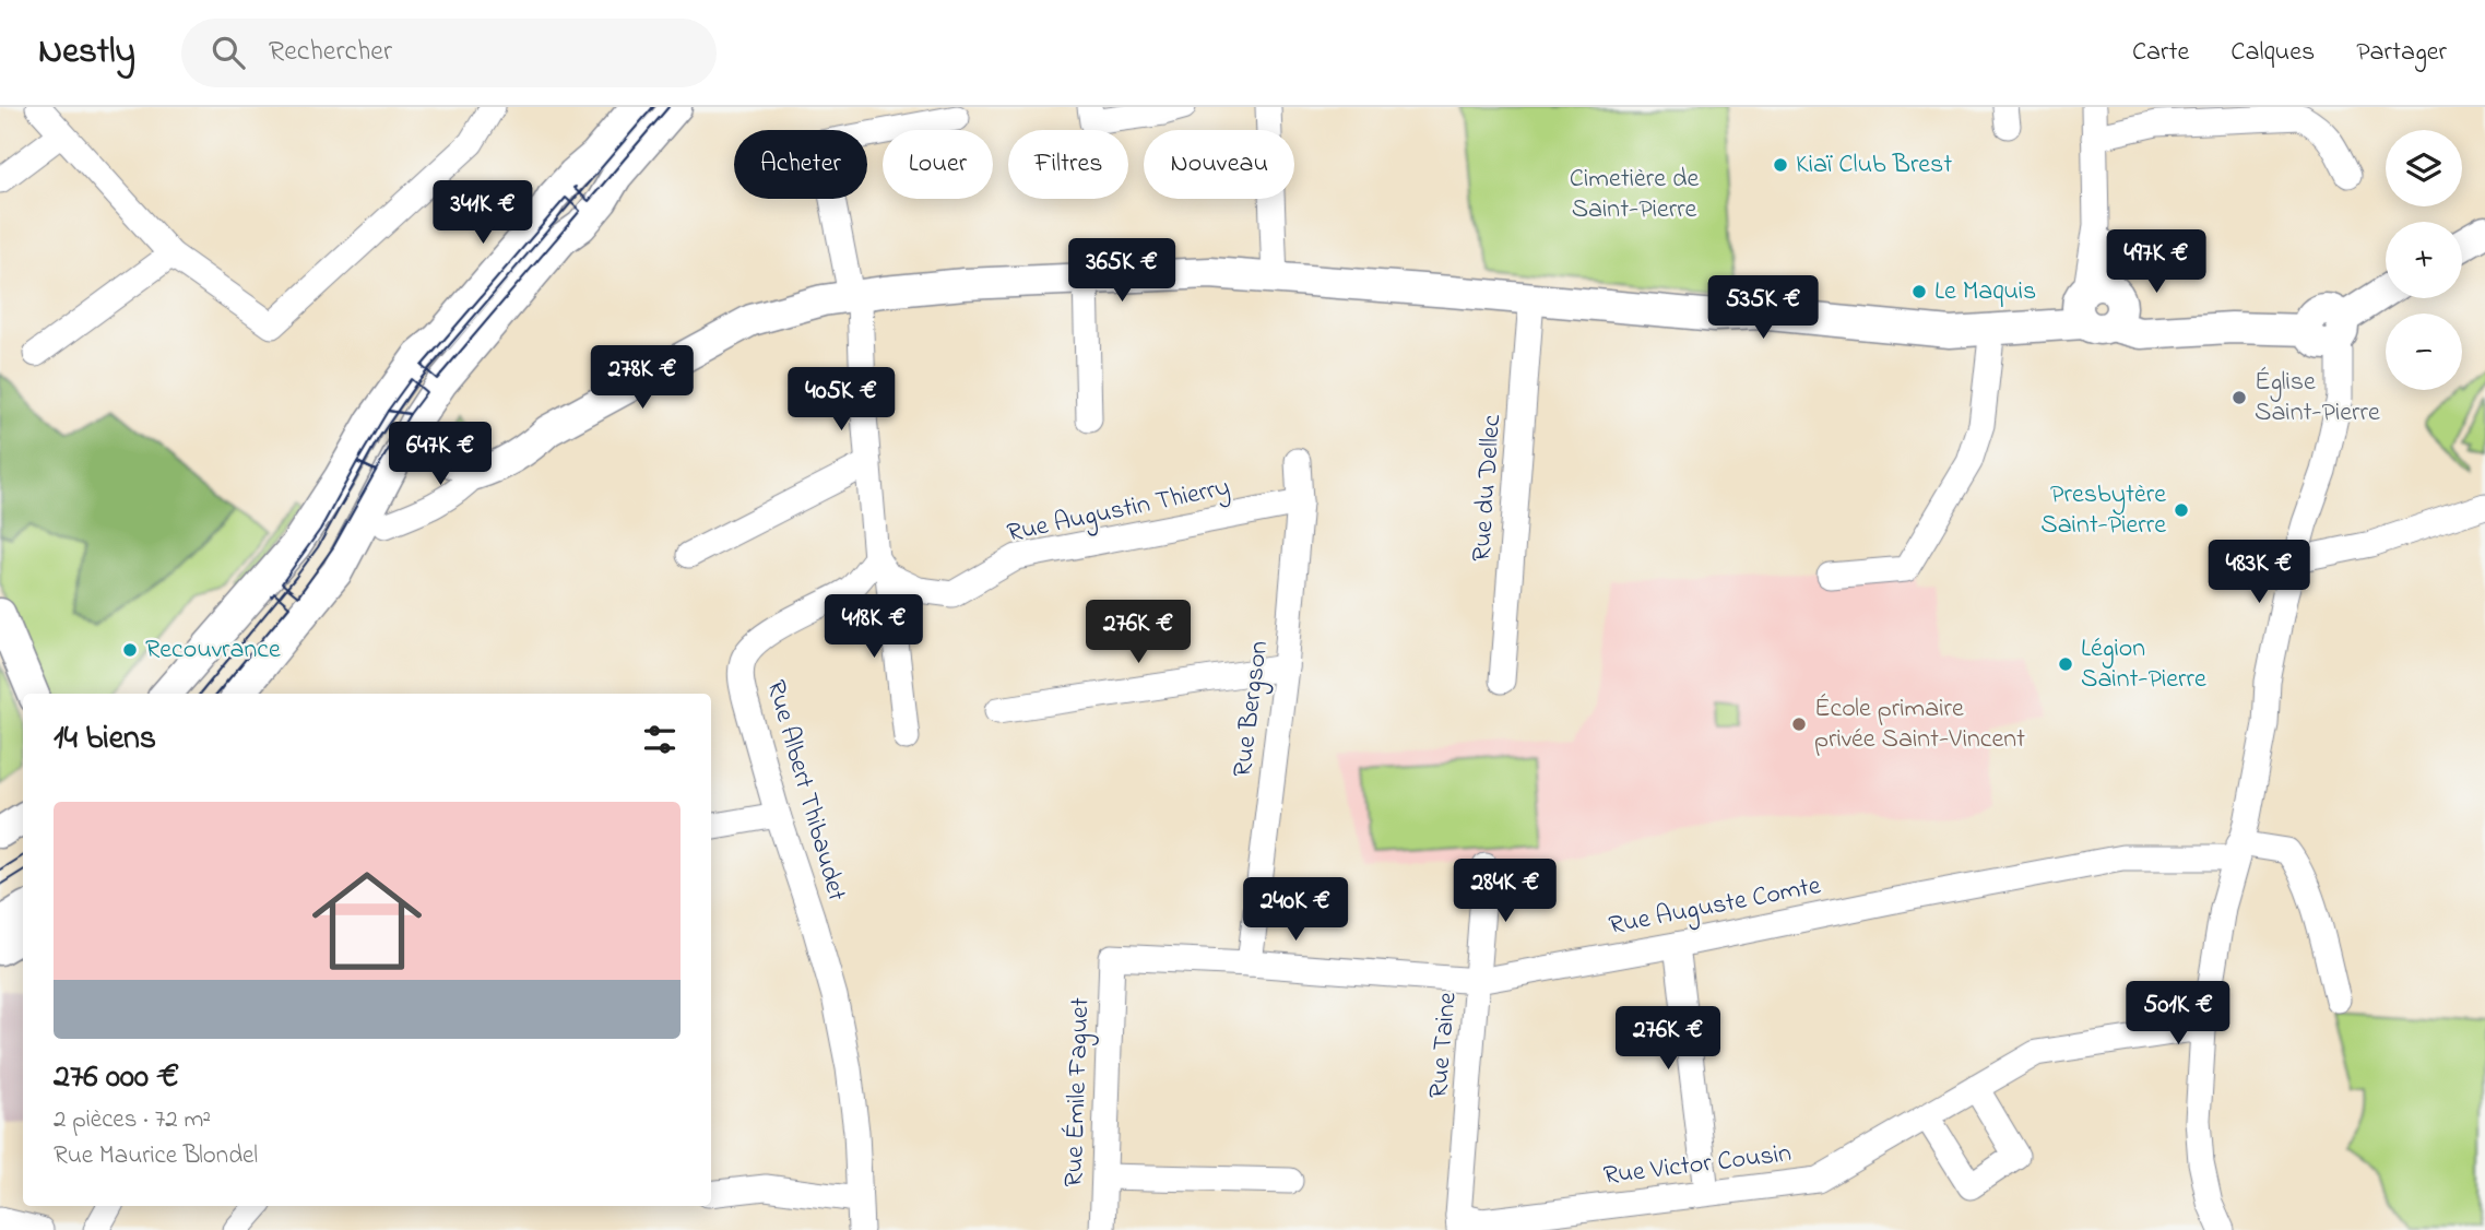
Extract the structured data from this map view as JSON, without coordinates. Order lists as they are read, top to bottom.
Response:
{
  "streets": {
    "street": [
      "Rue du Dellec",
      "Rue Augustin Thierry",
      "Rue Bergson",
      "Rue Albert Thibaudet",
      "Rue Auguste Comte",
      "Rue Taine",
      "Rue Émile Faguet",
      "Rue Victor Cousin"
    ]
  },
  "crossings": [
    ["Rue Augustin Thierry", "Rue Bergson"],
    ["Rue Augustin Thierry", "Rue Albert Thibaudet"],
    ["Rue Bergson", "Rue Auguste Comte"],
    ["Rue Auguste Comte", "Rue Taine"],
    ["Rue Auguste Comte", "Rue Émile Faguet"],
    ["Rue Taine", "Rue Victor Cousin"]
  ],
  "parks": ["Cimetière de Saint-Pierre"],
  "places": [
    "Kiaï Club Brest",
    "Le Maquis",
    "Église Saint-Pierre",
    "Presbytère Saint-Pierre",
    "Recouvrance",
    "Légion Saint-Pierre",
    "École primaire privée Saint-Vincent"
  ],
  "page": {
    "header": "Nestly",
    "search": "Rechercher",
    "nav": ["Carte", "Calques", "Partager"],
    "map_buttons": ["+", "−"],
    "chip": [
      "Acheter",
      "Louer",
      "Filtres",
      "Nouveau"
    ],
    "price": [
      "341K €",
      "497K €",
      "365K €",
      "535K €",
      "278K €",
      "405K €",
      "647K €",
      "483K €",
      "418K €",
      "276K €",
      "284K €",
      "240K €",
      "501K €",
      "276K €"
    ],
    "heading": "14 biens",
    "list": [
      {
        "name": "276 000 €",
        "note": "2 pièces · 72 m² · Rue Maurice Blondel"
      }
    ]
  }
}
